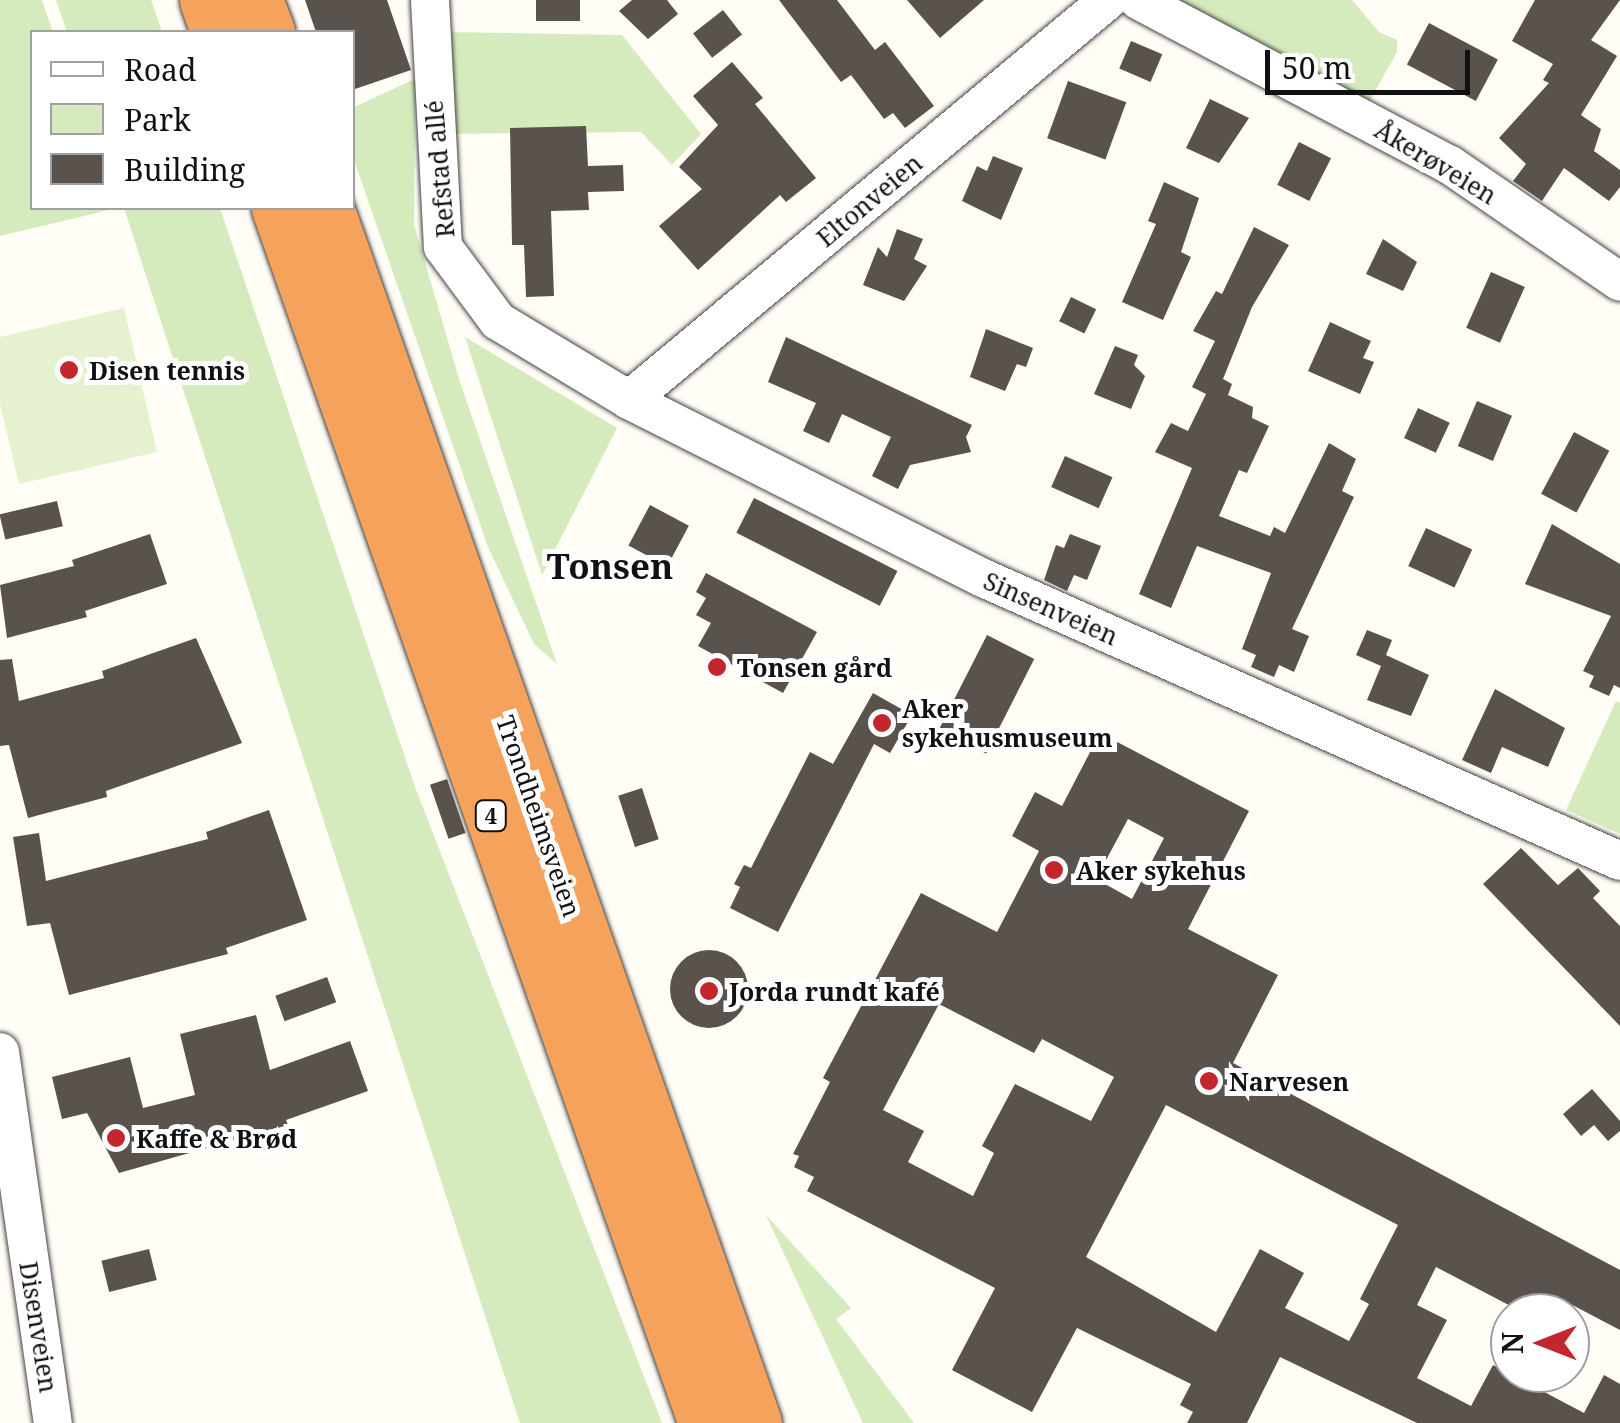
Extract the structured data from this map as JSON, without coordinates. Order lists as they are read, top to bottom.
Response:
{
  "streets": {
    "highway": ["4", "Trondheimsveien"],
    "street": [
      "Åkerøveien",
      "Refstad allé",
      "Eltonveien",
      "Sinsenveien",
      "Disenveien"
    ]
  },
  "crossings": [
    ["Refstad allé", "Sinsenveien"],
    ["Eltonveien", "Sinsenveien"]
  ],
  "districts": ["Tonsen"],
  "places": [
    "Disen tennis",
    "Tonsen gård",
    "Aker sykehusmuseum",
    "Aker sykehus",
    "Jorda rundt kafé",
    "Narvesen",
    "Kaffe & Brød"
  ],
  "legend": ["Road", "Park", "Building"],
  "scale_bar": "50 m",
  "north": "left"
}
